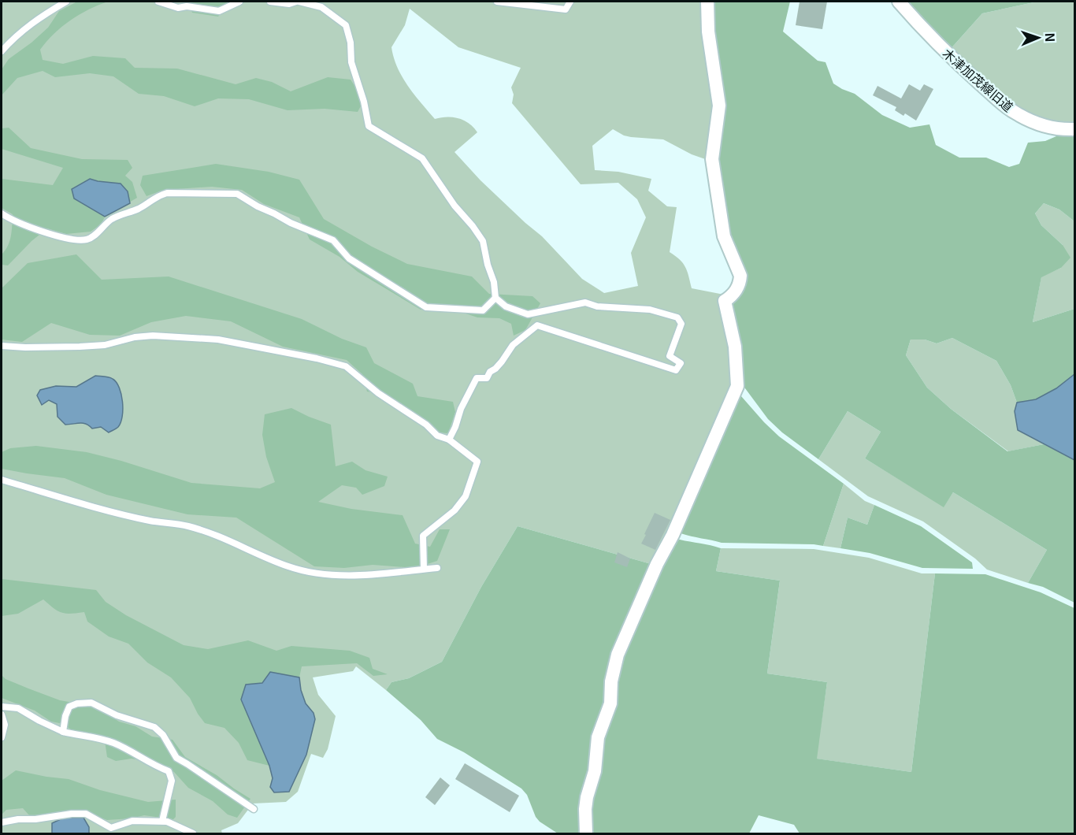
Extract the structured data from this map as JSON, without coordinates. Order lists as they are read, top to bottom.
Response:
{
  "streets": {
    "street": ["木津加茂線旧道"]
  },
  "north": "right"
}
